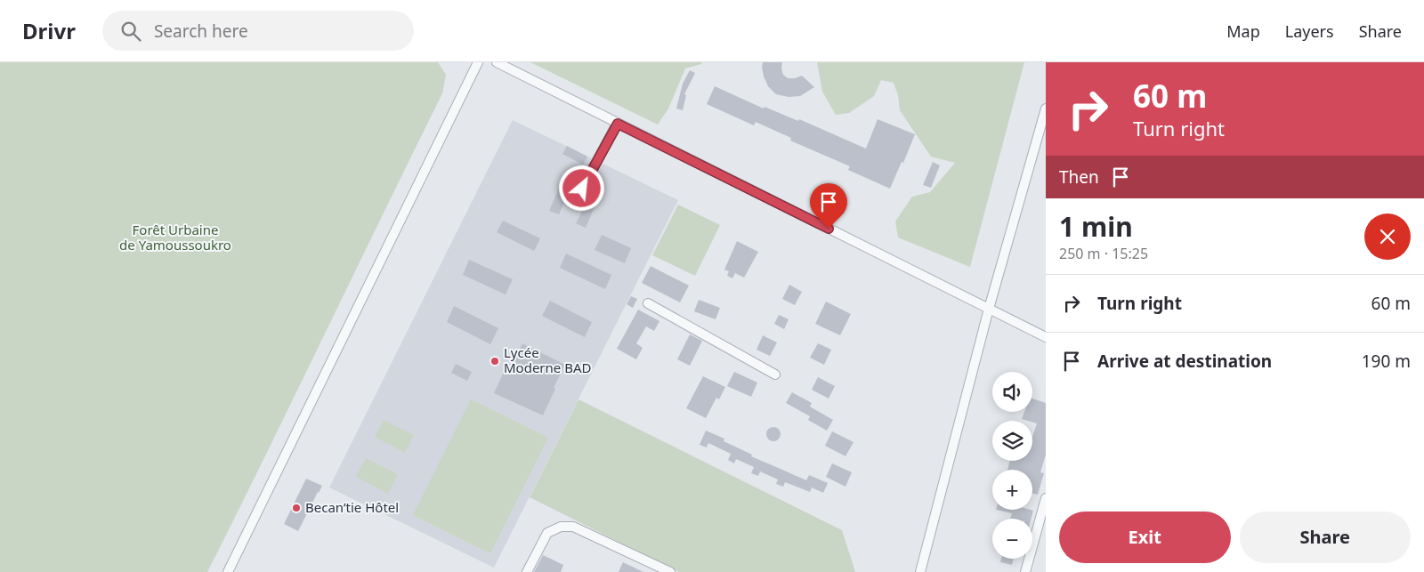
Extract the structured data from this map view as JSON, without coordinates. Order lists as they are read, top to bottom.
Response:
{
  "parks": ["Forêt Urbaine de Yamoussoukro"],
  "places": ["Lycée Moderne BAD", "Becan’tie Hôtel"],
  "page": {
    "header": "Drivr",
    "search": "Search here",
    "nav": ["Map", "Layers", "Share"],
    "turn": ["60 m", "Turn right"],
    "then": "Then",
    "heading": ["1 min", "250 m · 15:25"],
    "list": [
      {
        "name": "Turn right",
        "value": "60 m"
      },
      {
        "name": "Arrive at destination",
        "value": "190 m"
      }
    ],
    "map_buttons": ["+", "−"],
    "buttons": ["Exit", "Share"]
  }
}
